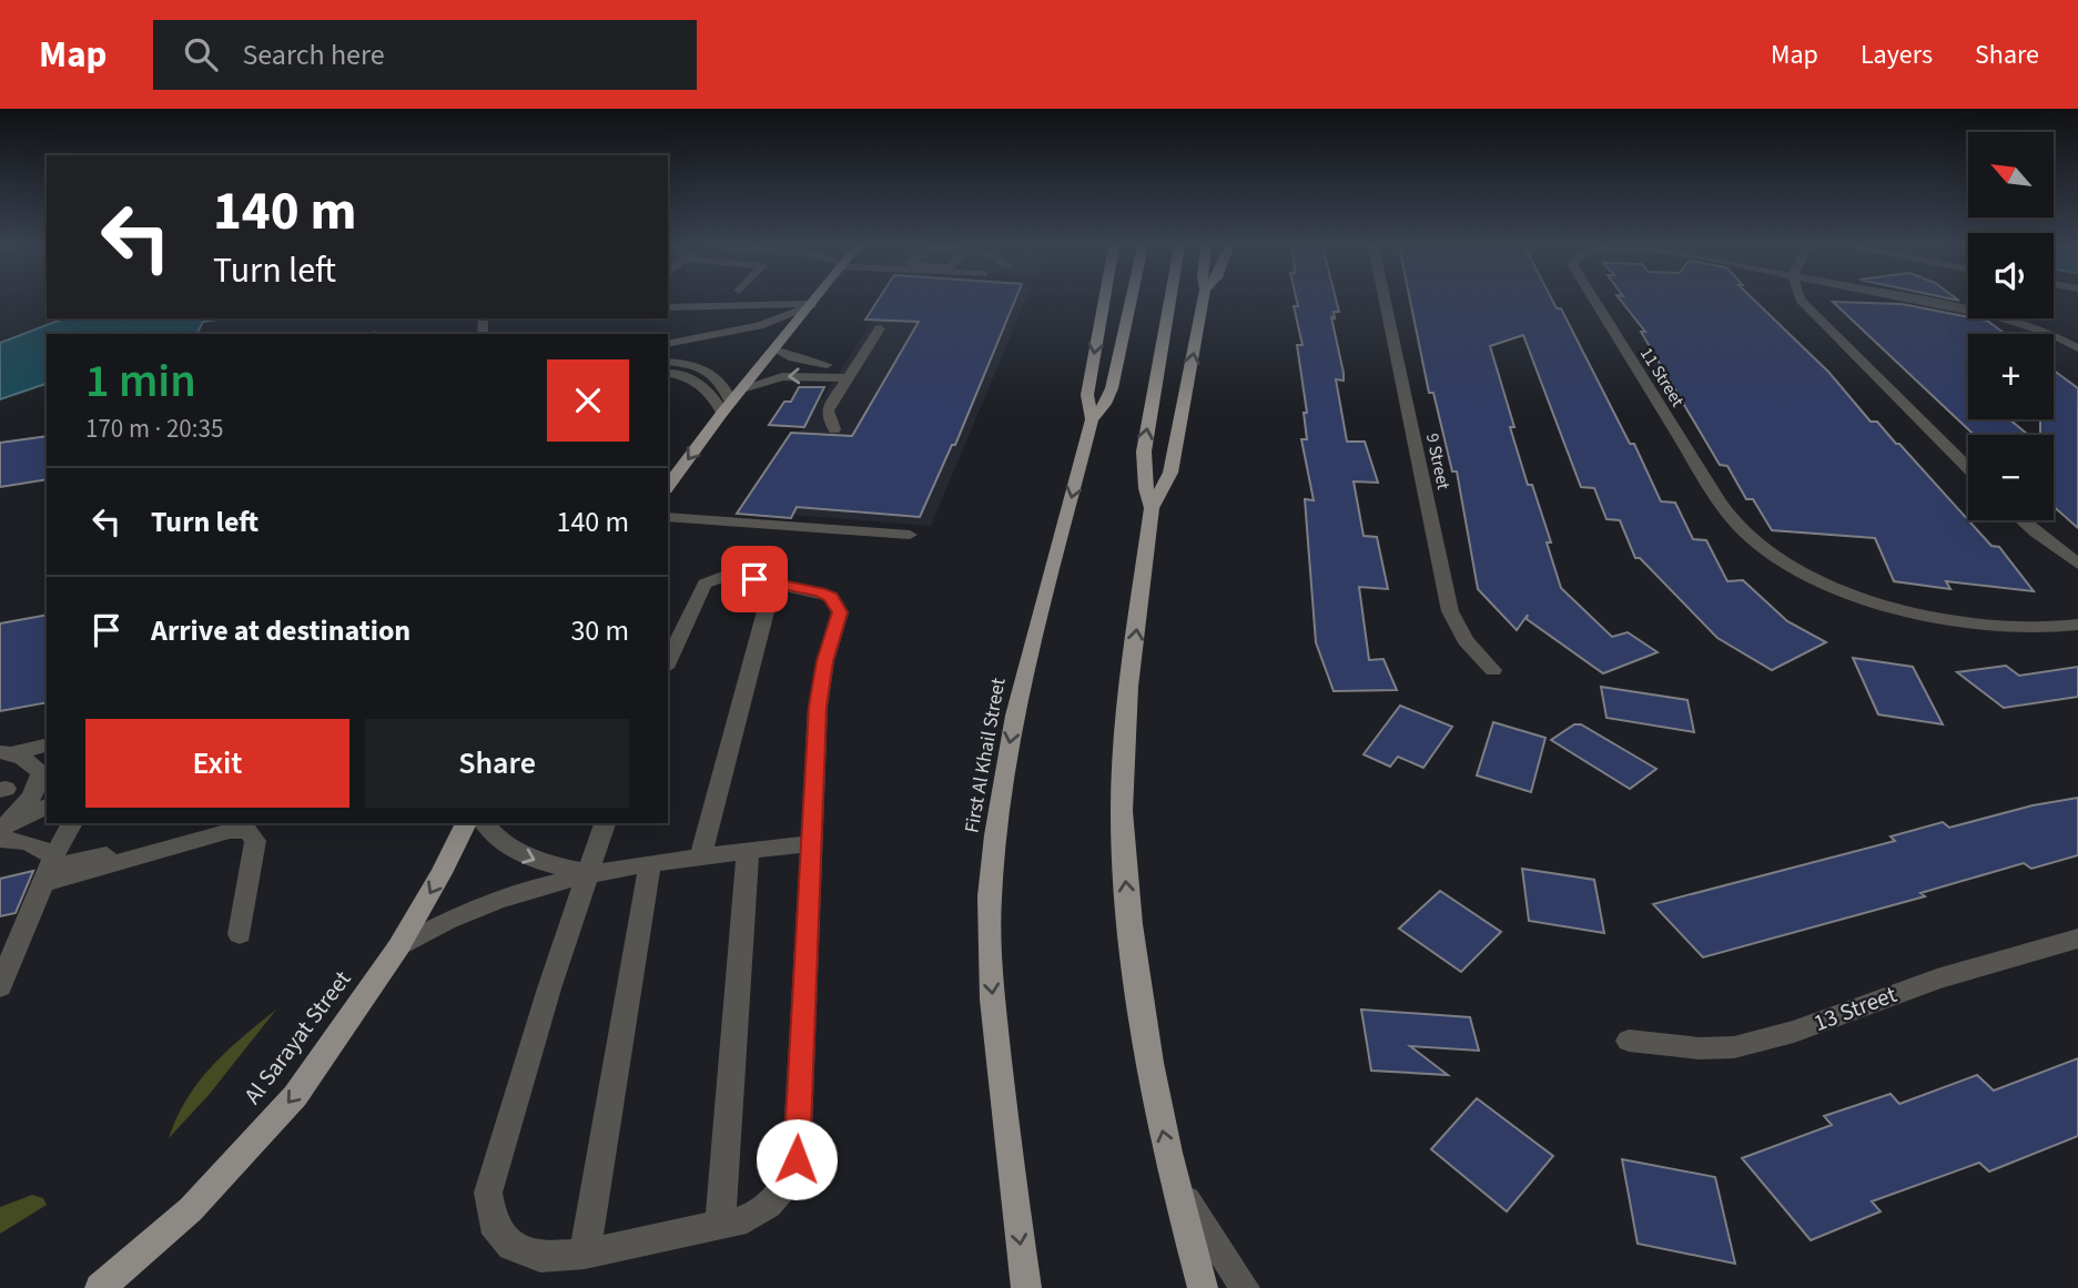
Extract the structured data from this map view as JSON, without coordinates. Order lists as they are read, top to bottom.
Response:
{
  "streets": {
    "main road": ["First Al Khail Street", "Al Sarayat Street"],
    "street": ["11 Street", "9 Street", "13 Street"]
  },
  "one_way": ["Al Sarayat Street"],
  "north": "top left",
  "page": {
    "header": "Map",
    "search": "Search here",
    "nav": ["Map", "Layers", "Share"],
    "map_buttons": ["+", "−"],
    "turn": ["140 m", "Turn left"],
    "heading": ["1 min", "170 m · 20:35"],
    "list": [
      {
        "name": "Turn left",
        "value": "140 m"
      },
      {
        "name": "Arrive at destination",
        "value": "30 m"
      }
    ],
    "buttons": ["Exit", "Share"]
  }
}
